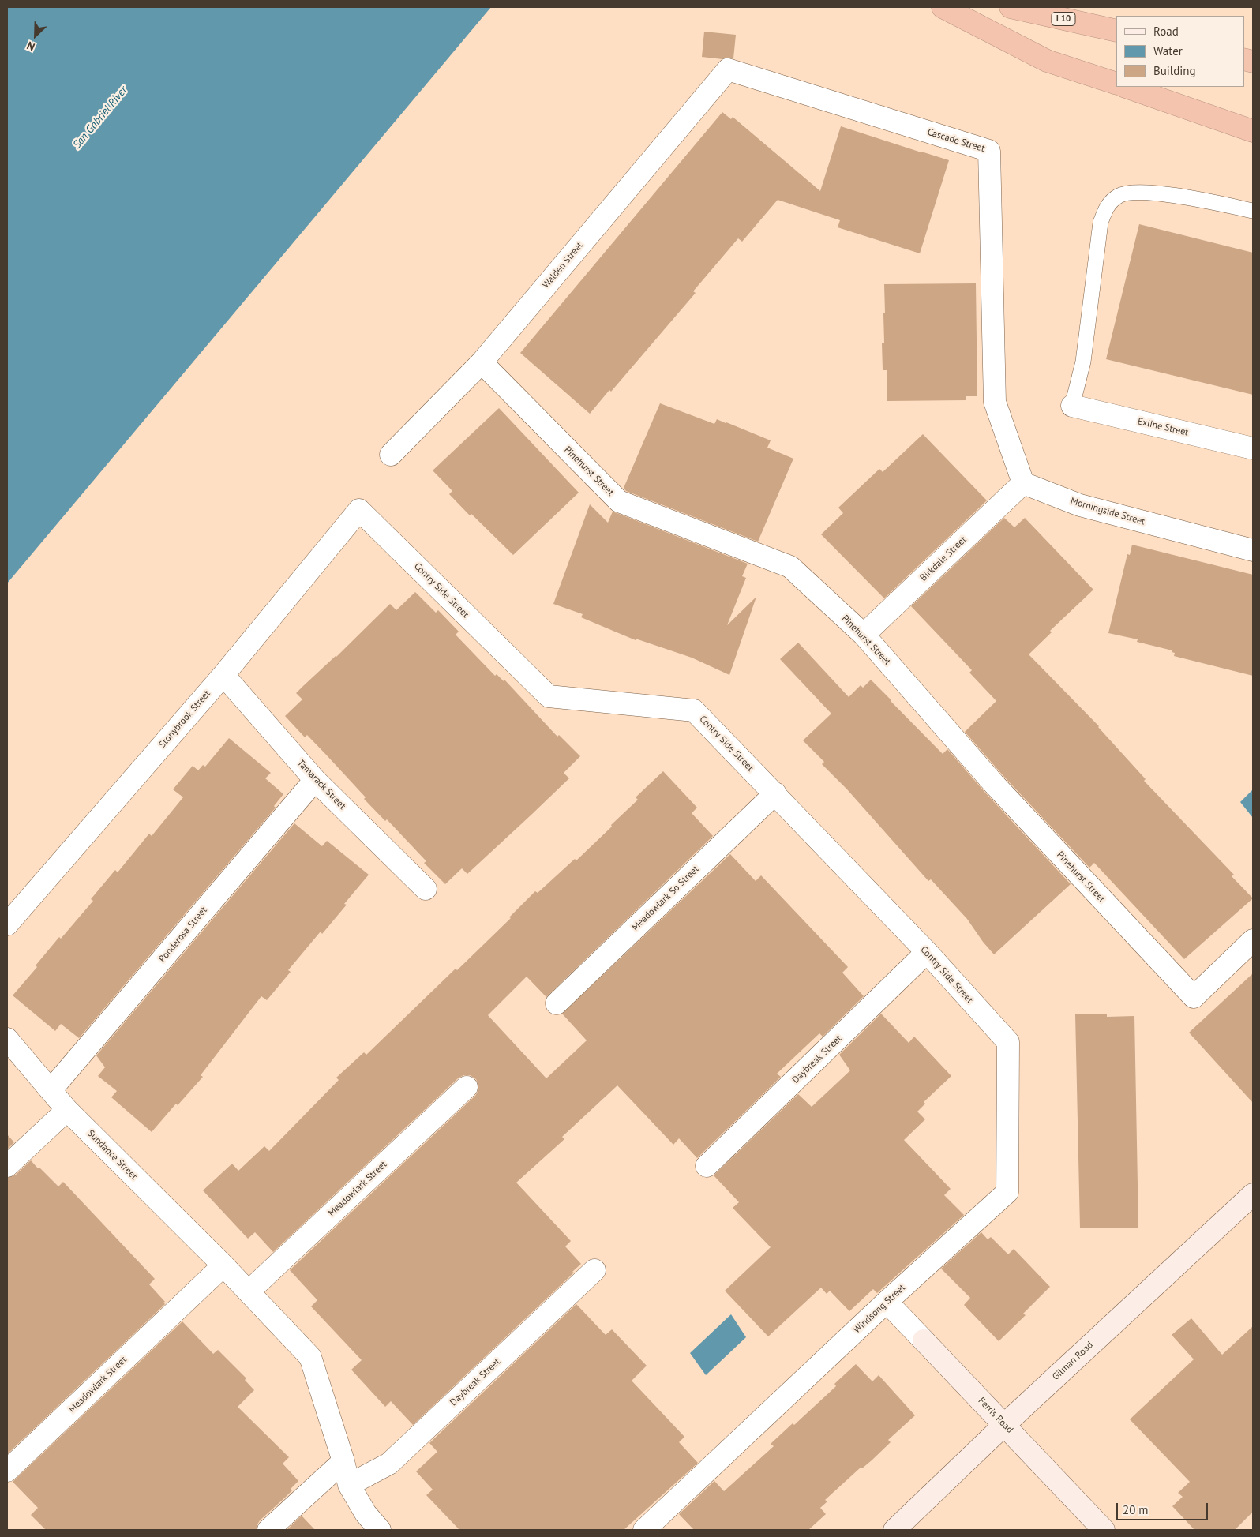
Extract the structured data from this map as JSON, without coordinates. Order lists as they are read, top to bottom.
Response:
{
  "streets": {
    "highway": ["I 10"],
    "street": [
      "Cascade Street",
      "Walden Street",
      "Exline Street",
      "Pinehurst Street",
      "Morningside Street",
      "Birkdale Street",
      "Contry Side Street",
      "Stonybrook Street",
      "Tamarack Street",
      "Meadowlark So Street",
      "Ponderosa Street",
      "Daybreak Street",
      "Sundance Street",
      "Meadowlark Street",
      "Windsong Street",
      "Gilman Road",
      "Ferris Road"
    ]
  },
  "crossings": [
    ["Cascade Street", "Walden Street"],
    ["Cascade Street", "Morningside Street"],
    ["Cascade Street", "Birkdale Street"],
    ["Walden Street", "Pinehurst Street"],
    ["Pinehurst Street", "Birkdale Street"],
    ["Morningside Street", "Birkdale Street"],
    ["Contry Side Street", "Stonybrook Street"],
    ["Contry Side Street", "Meadowlark So Street"],
    ["Contry Side Street", "Daybreak Street"],
    ["Contry Side Street", "Windsong Street"],
    ["Stonybrook Street", "Tamarack Street"],
    ["Tamarack Street", "Ponderosa Street"],
    ["Ponderosa Street", "Sundance Street"],
    ["Sundance Street", "Meadowlark Street"],
    ["Windsong Street", "Ferris Road"],
    ["Gilman Road", "Ferris Road"]
  ],
  "water": ["San Gabriel River"],
  "legend": ["Road", "Water", "Building"],
  "scale_bar": "20 m",
  "north": "bottom left"
}
